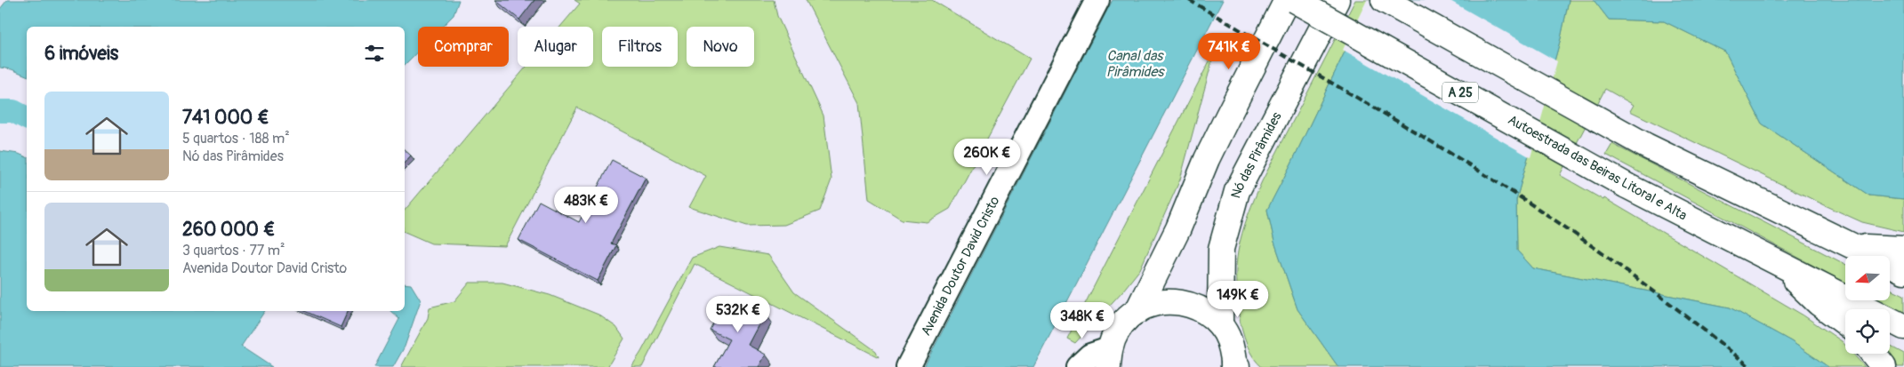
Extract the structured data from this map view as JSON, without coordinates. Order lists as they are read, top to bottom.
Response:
{
  "streets": {
    "main road": ["A 25", "Nó das Pirâmides", "Autoestrada das Beiras Litoral e Alta"],
    "street": ["Avenida Doutor David Cristo"]
  },
  "water": ["Canal das Pirâmides"],
  "north": "left",
  "page": {
    "chip": [
      "Comprar",
      "Alugar",
      "Filtros",
      "Novo"
    ],
    "heading": "6 imóveis",
    "price": [
      "741K €",
      "260K €",
      "483K €",
      "149K €",
      "532K €",
      "348K €"
    ],
    "list": [
      {
        "name": "741 000 €",
        "note": "5 quartos · 188 m² · Nó das Pirâmides"
      },
      {
        "name": "260 000 €",
        "note": "3 quartos · 77 m² · Avenida Doutor David Cristo"
      }
    ]
  }
}
